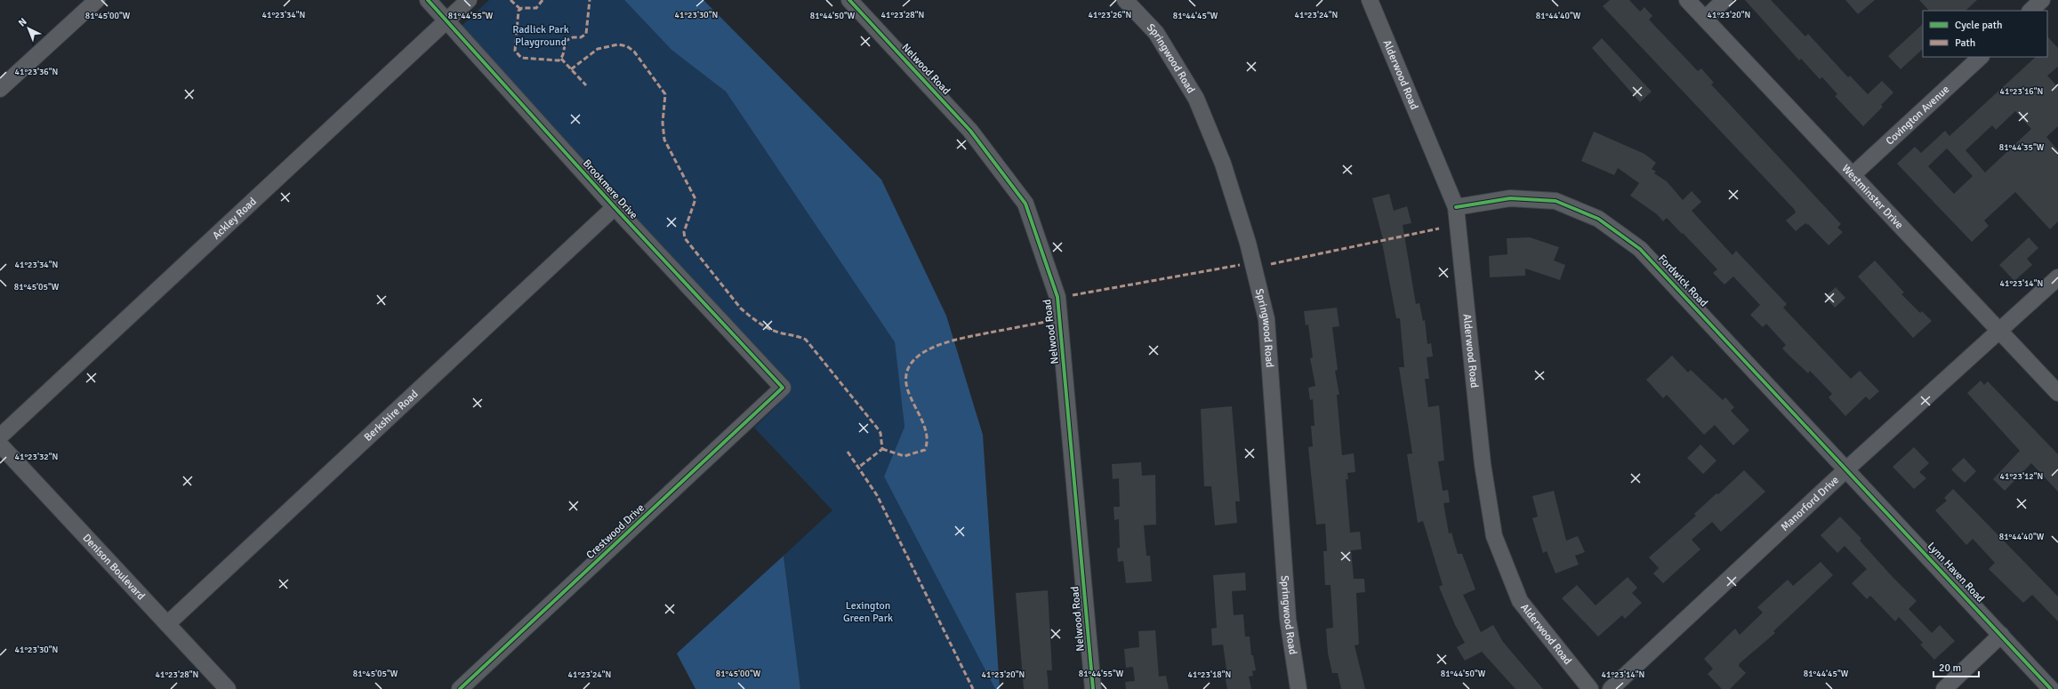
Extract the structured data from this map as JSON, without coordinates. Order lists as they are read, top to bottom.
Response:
{
  "streets": {
    "street": [
      "Springwood Road",
      "Nelwood Road",
      "Alderwood Road",
      "Covington Avenue",
      "Brookmere Drive",
      "Westminster Drive",
      "Ackley Road",
      "Fordwick Road",
      "Berkshire Road",
      "Manorford Drive",
      "Crestwood Drive",
      "Denison Boulevard",
      "Lynn Haven Road"
    ]
  },
  "crossings": [
    ["Alderwood Road", "Fordwick Road"],
    ["Covington Avenue", "Westminster Drive"],
    ["Brookmere Drive", "Ackley Road"],
    ["Brookmere Drive", "Berkshire Road"],
    ["Brookmere Drive", "Crestwood Drive"],
    ["Westminster Drive", "Manorford Drive"],
    ["Fordwick Road", "Manorford Drive"],
    ["Fordwick Road", "Lynn Haven Road"],
    ["Berkshire Road", "Denison Boulevard"],
    ["Manorford Drive", "Lynn Haven Road"]
  ],
  "parks": ["Radlick Park Playground", "Lexington Green Park"],
  "legend": ["Cycle path", "Path"],
  "scale_bar": "20 m",
  "north": "top left",
  "coordinates": [
    "41°23'34\"N",
    "41°23'30\"N",
    "41°23'28\"N",
    "41°23'26\"N",
    "41°23'24\"N",
    "41°23'20\"N",
    "81°44'55\"W",
    "81°44'45\"W",
    "81°45'00\"W",
    "81°44'50\"W",
    "81°44'40\"W",
    "41°23'36\"N",
    "41°23'16\"N",
    "81°44'35\"W",
    "41°23'14\"N",
    "81°45'05\"W",
    "41°23'32\"N",
    "41°23'12\"N",
    "41°23'18\"N"
  ]
}
